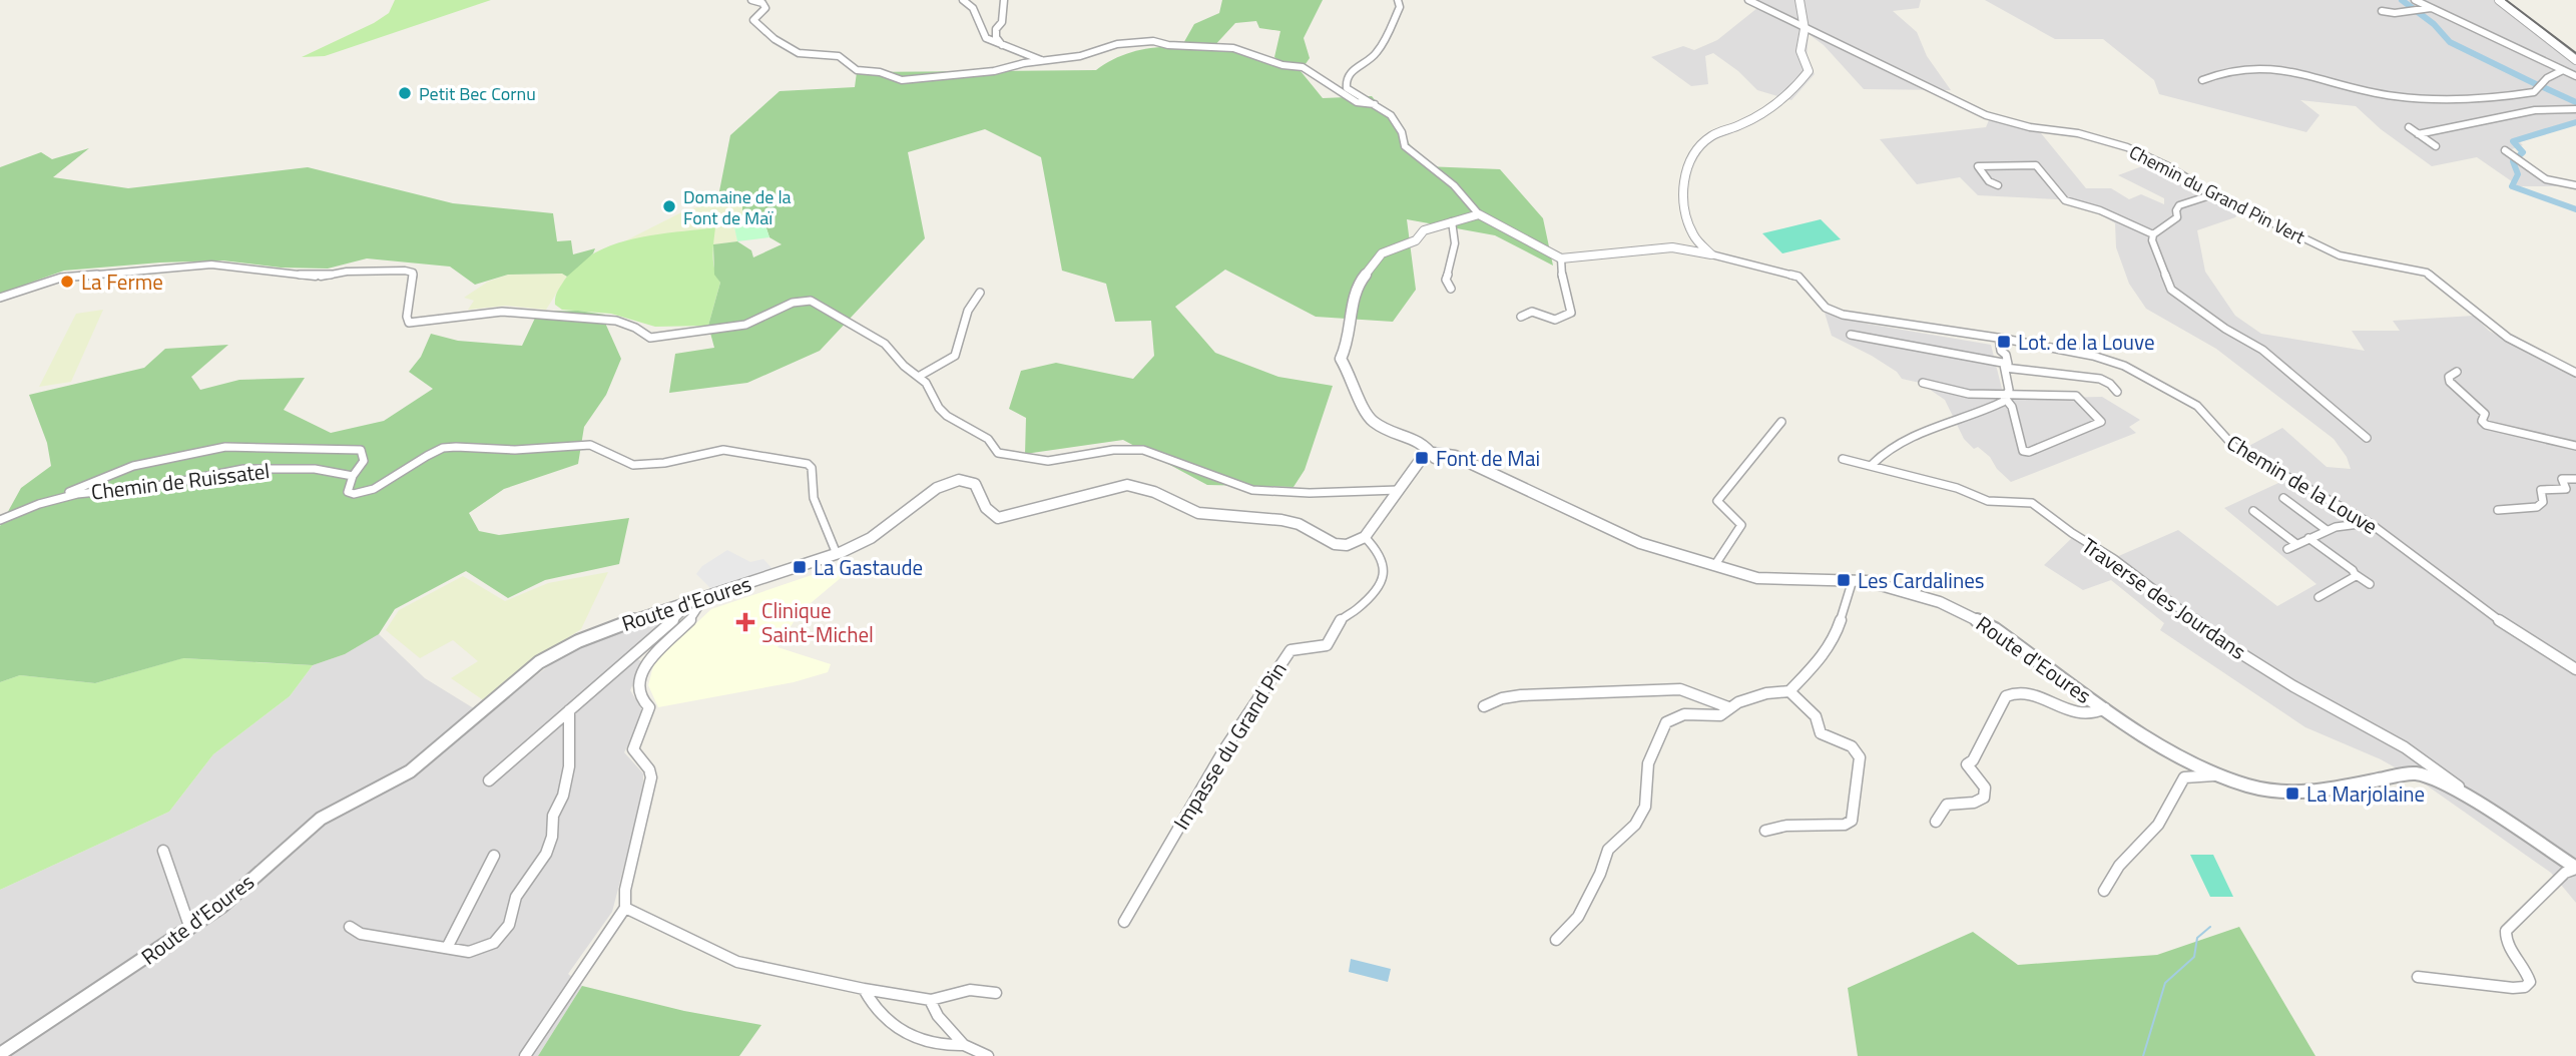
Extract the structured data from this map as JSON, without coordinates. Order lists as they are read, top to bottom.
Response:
{
  "streets": {
    "street": [
      "Chemin du Grand Pin Vert",
      "Chemin de Ruissatel",
      "Chemin de la Louve",
      "Traverse des Jourdans",
      "Route d'Eoures",
      "Impasse du Grand Pin"
    ]
  },
  "crossings": [
    ["Traverse des Jourdans", "Route d'Eoures"],
    ["Route d'Eoures", "Impasse du Grand Pin"]
  ],
  "places": {
    "other": ["Petit Bec Cornu", "Domaine de la Font de Maï", "La Ferme"],
    "transit": [
      "Lot. de la Louve",
      "Font de Mai",
      "La Gastaude",
      "Les Cardalines",
      "La Marjolaine"
    ],
    "health": ["Clinique Saint-Michel"]
  }
}
